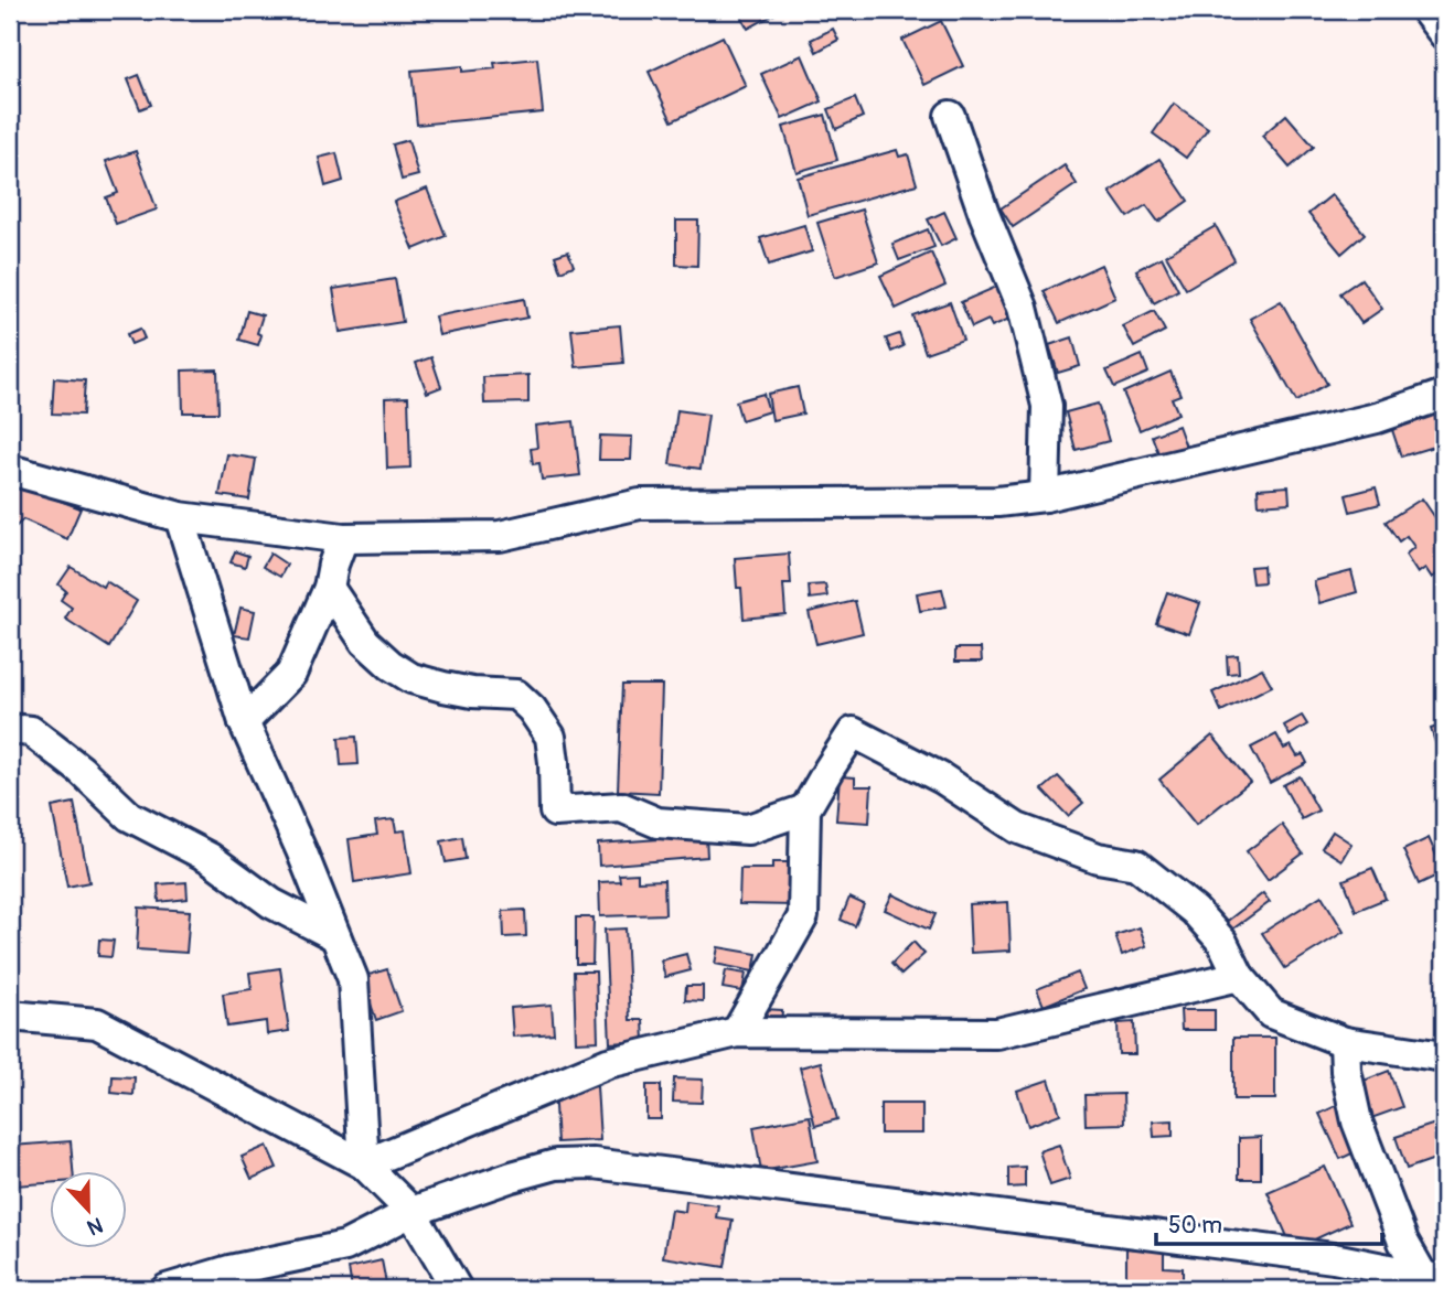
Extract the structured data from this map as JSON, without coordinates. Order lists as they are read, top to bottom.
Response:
{
  "scale_bar": "50 m",
  "north": "bottom"
}
